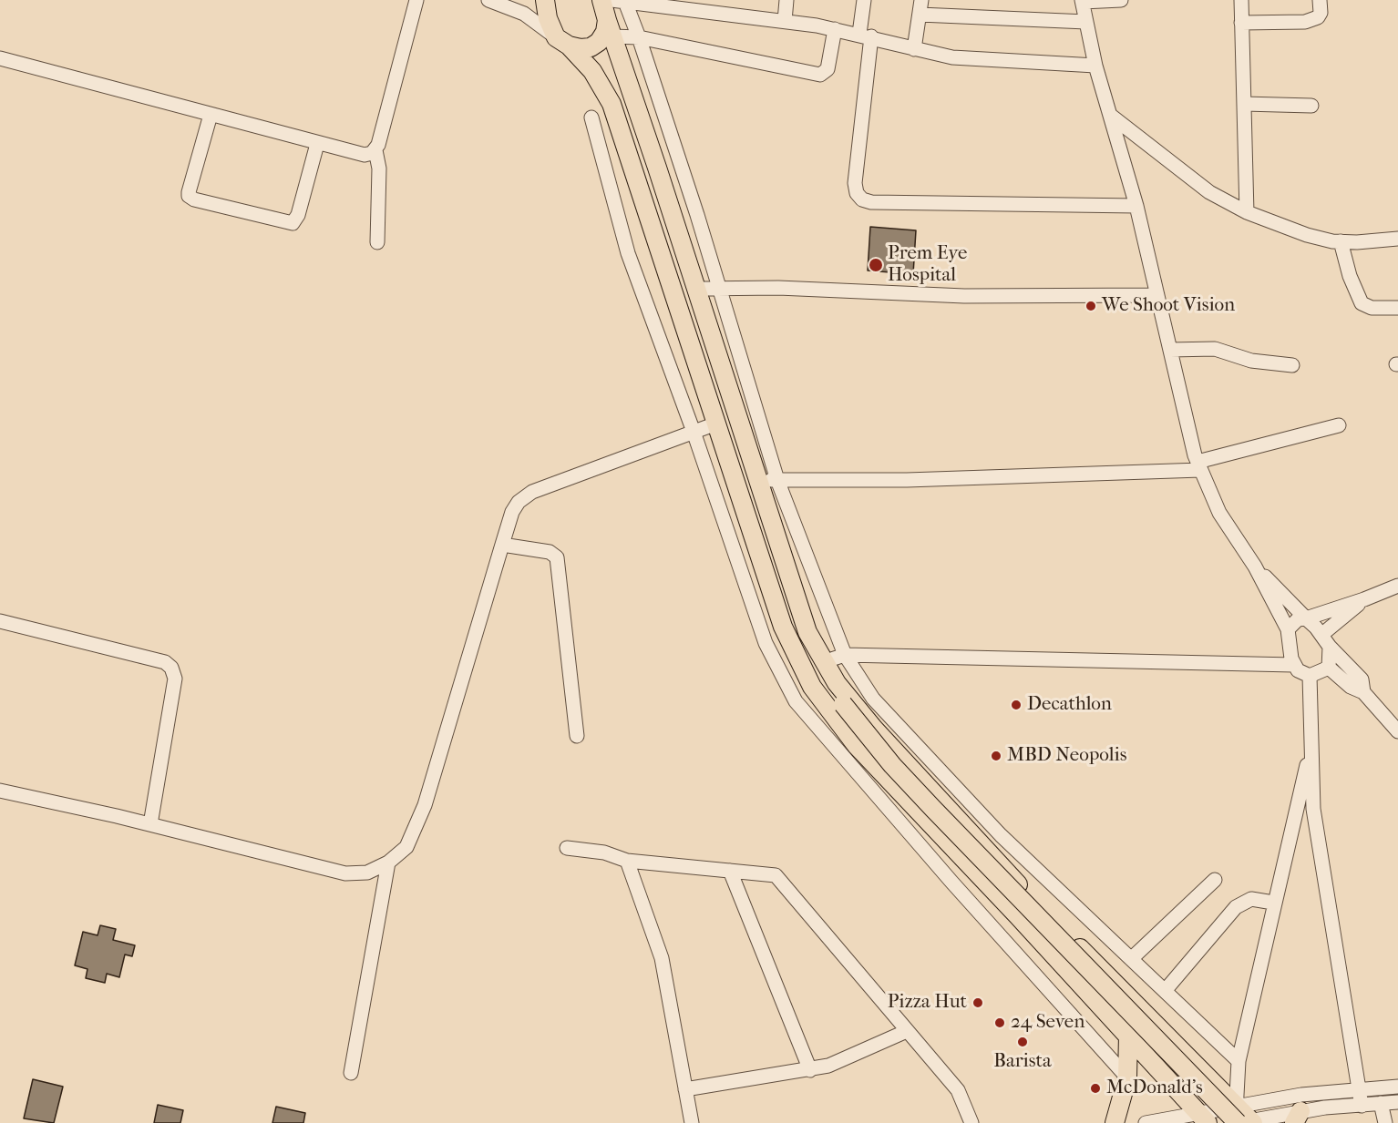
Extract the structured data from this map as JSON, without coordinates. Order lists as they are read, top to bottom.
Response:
{
  "places": [
    "Prem Eye Hospital",
    "We Shoot Vision",
    "Decathlon",
    "MBD Neopolis",
    "Pizza Hut",
    "24 Seven",
    "Barista",
    "McDonald's"
  ]
}
